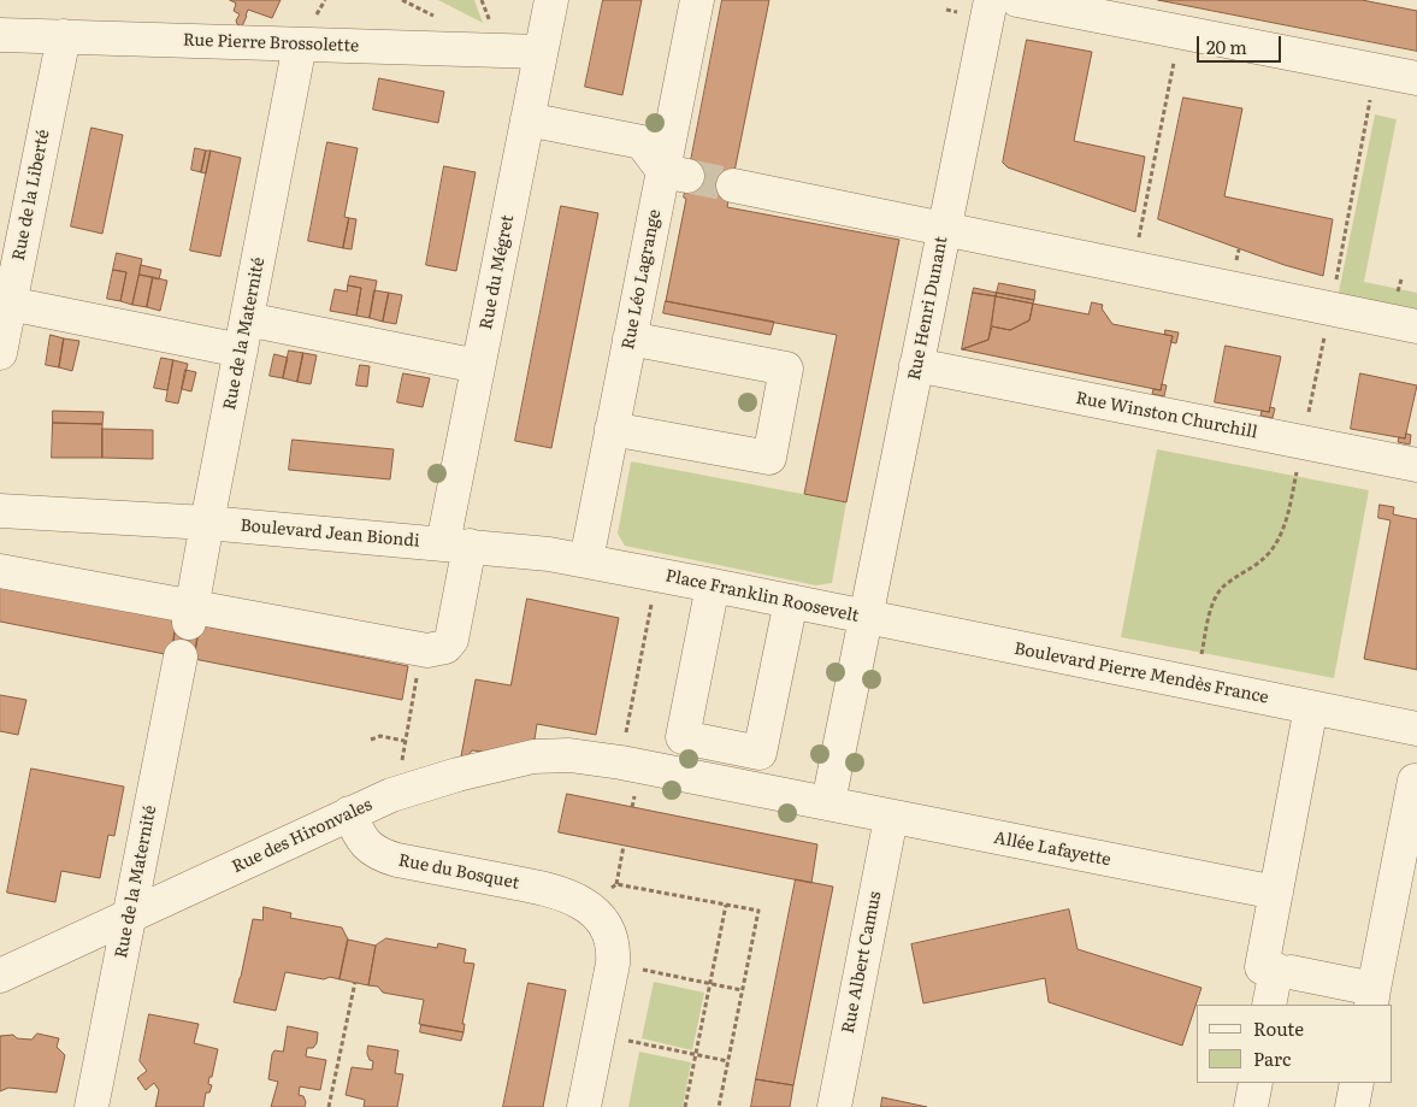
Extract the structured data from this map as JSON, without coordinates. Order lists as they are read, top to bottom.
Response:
{
  "streets": {
    "street": [
      "Rue Pierre Brossolette",
      "Rue de la Liberté",
      "Rue du Mégret",
      "Rue Léo Lagrange",
      "Rue Henri Dunant",
      "Rue de la Maternité",
      "Rue Winston Churchill",
      "Boulevard Jean Biondi",
      "Place Franklin Roosevelt",
      "Boulevard Pierre Mendès France",
      "Rue des Hironvales",
      "Allée Lafayette",
      "Rue du Bosquet",
      "Rue Albert Camus"
    ]
  },
  "crossings": [
    ["Rue Pierre Brossolette", "Rue de la Liberté"],
    ["Rue Pierre Brossolette", "Rue du Mégret"],
    ["Rue Pierre Brossolette", "Rue de la Maternité"],
    ["Rue du Mégret", "Boulevard Jean Biondi"],
    ["Rue Léo Lagrange", "Boulevard Jean Biondi"],
    ["Rue Henri Dunant", "Rue Winston Churchill"],
    ["Rue Henri Dunant", "Place Franklin Roosevelt"],
    ["Rue Henri Dunant", "Boulevard Pierre Mendès France"],
    ["Rue de la Maternité", "Boulevard Jean Biondi"],
    ["Rue de la Maternité", "Rue des Hironvales"],
    ["Boulevard Jean Biondi", "Place Franklin Roosevelt"],
    ["Place Franklin Roosevelt", "Boulevard Pierre Mendès France"],
    ["Place Franklin Roosevelt", "Allée Lafayette"],
    ["Rue des Hironvales", "Rue du Bosquet"],
    ["Allée Lafayette", "Rue Albert Camus"]
  ],
  "legend": ["Route", "Parc"],
  "scale_bar": "20 m"
}
